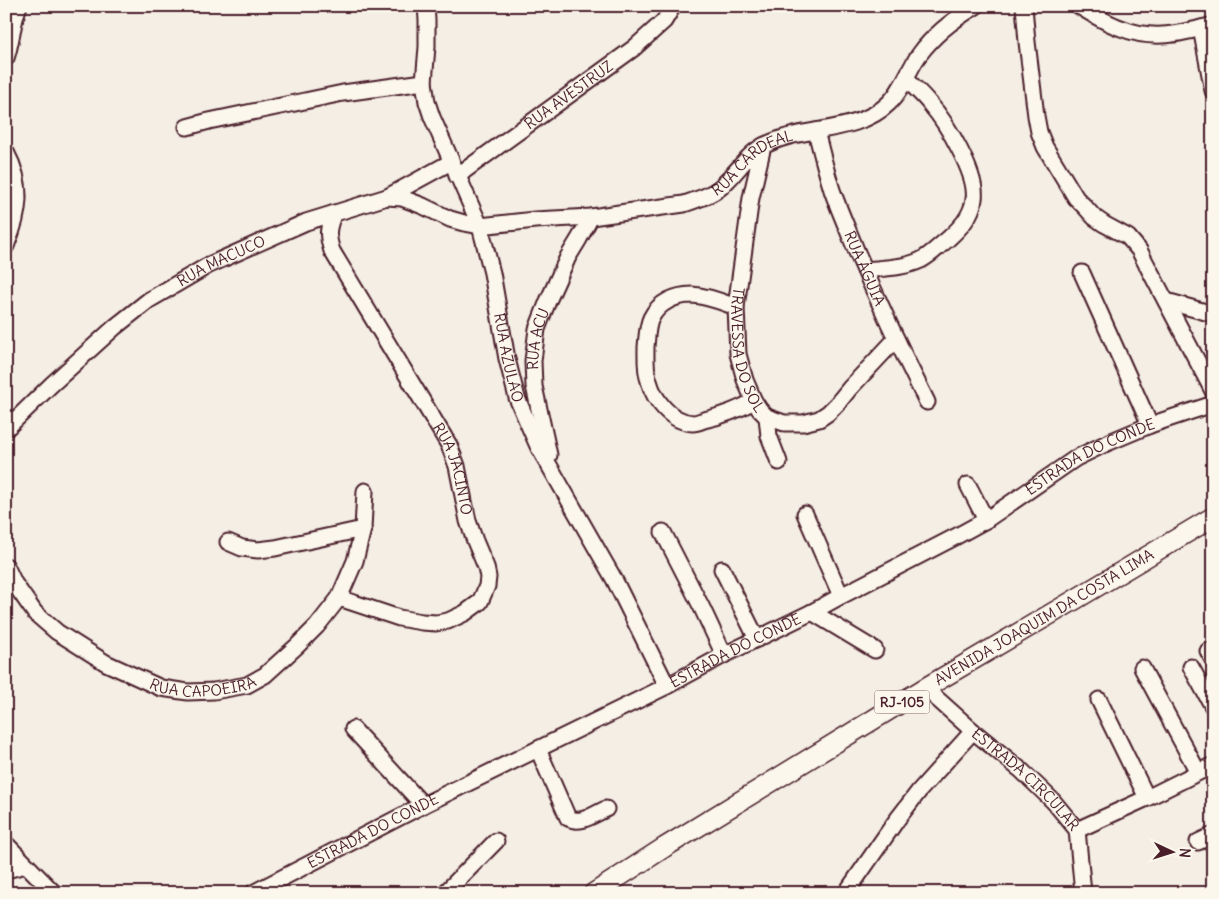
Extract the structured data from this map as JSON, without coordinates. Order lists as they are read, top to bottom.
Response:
{
  "streets": {
    "main road": ["AVENIDA JOAQUIM DA COSTA LIMA", "RJ-105"],
    "street": [
      "RUA AVESTRUZ",
      "RUA CARDEAL",
      "RUA MACUCO",
      "RUA ÁGUIA",
      "RUA ACU",
      "TRAVESSA DO SOL",
      "RUA AZULAO",
      "ESTRADA DO CONDE",
      "RUA JACINTO",
      "RUA CAPOEIRA",
      "ESTRADA CIRCULAR"
    ]
  },
  "crossings": [
    ["RUA AVESTRUZ", "RUA AZULAO"],
    ["RUA CARDEAL", "RUA MACUCO"],
    ["RUA CARDEAL", "RUA ÁGUIA"],
    ["RUA CARDEAL", "RUA ACU"],
    ["RUA CARDEAL", "TRAVESSA DO SOL"],
    ["RUA CARDEAL", "RUA AZULAO"],
    ["RUA MACUCO", "RUA AZULAO"],
    ["RUA MACUCO", "RUA JACINTO"],
    ["RUA ÁGUIA", "TRAVESSA DO SOL"],
    ["RUA ACU", "RUA AZULAO"],
    ["RUA AZULAO", "ESTRADA DO CONDE"],
    ["RUA JACINTO", "RUA CAPOEIRA"],
    ["AVENIDA JOAQUIM DA COSTA LIMA", "ESTRADA CIRCULAR"]
  ],
  "north": "right"
}
